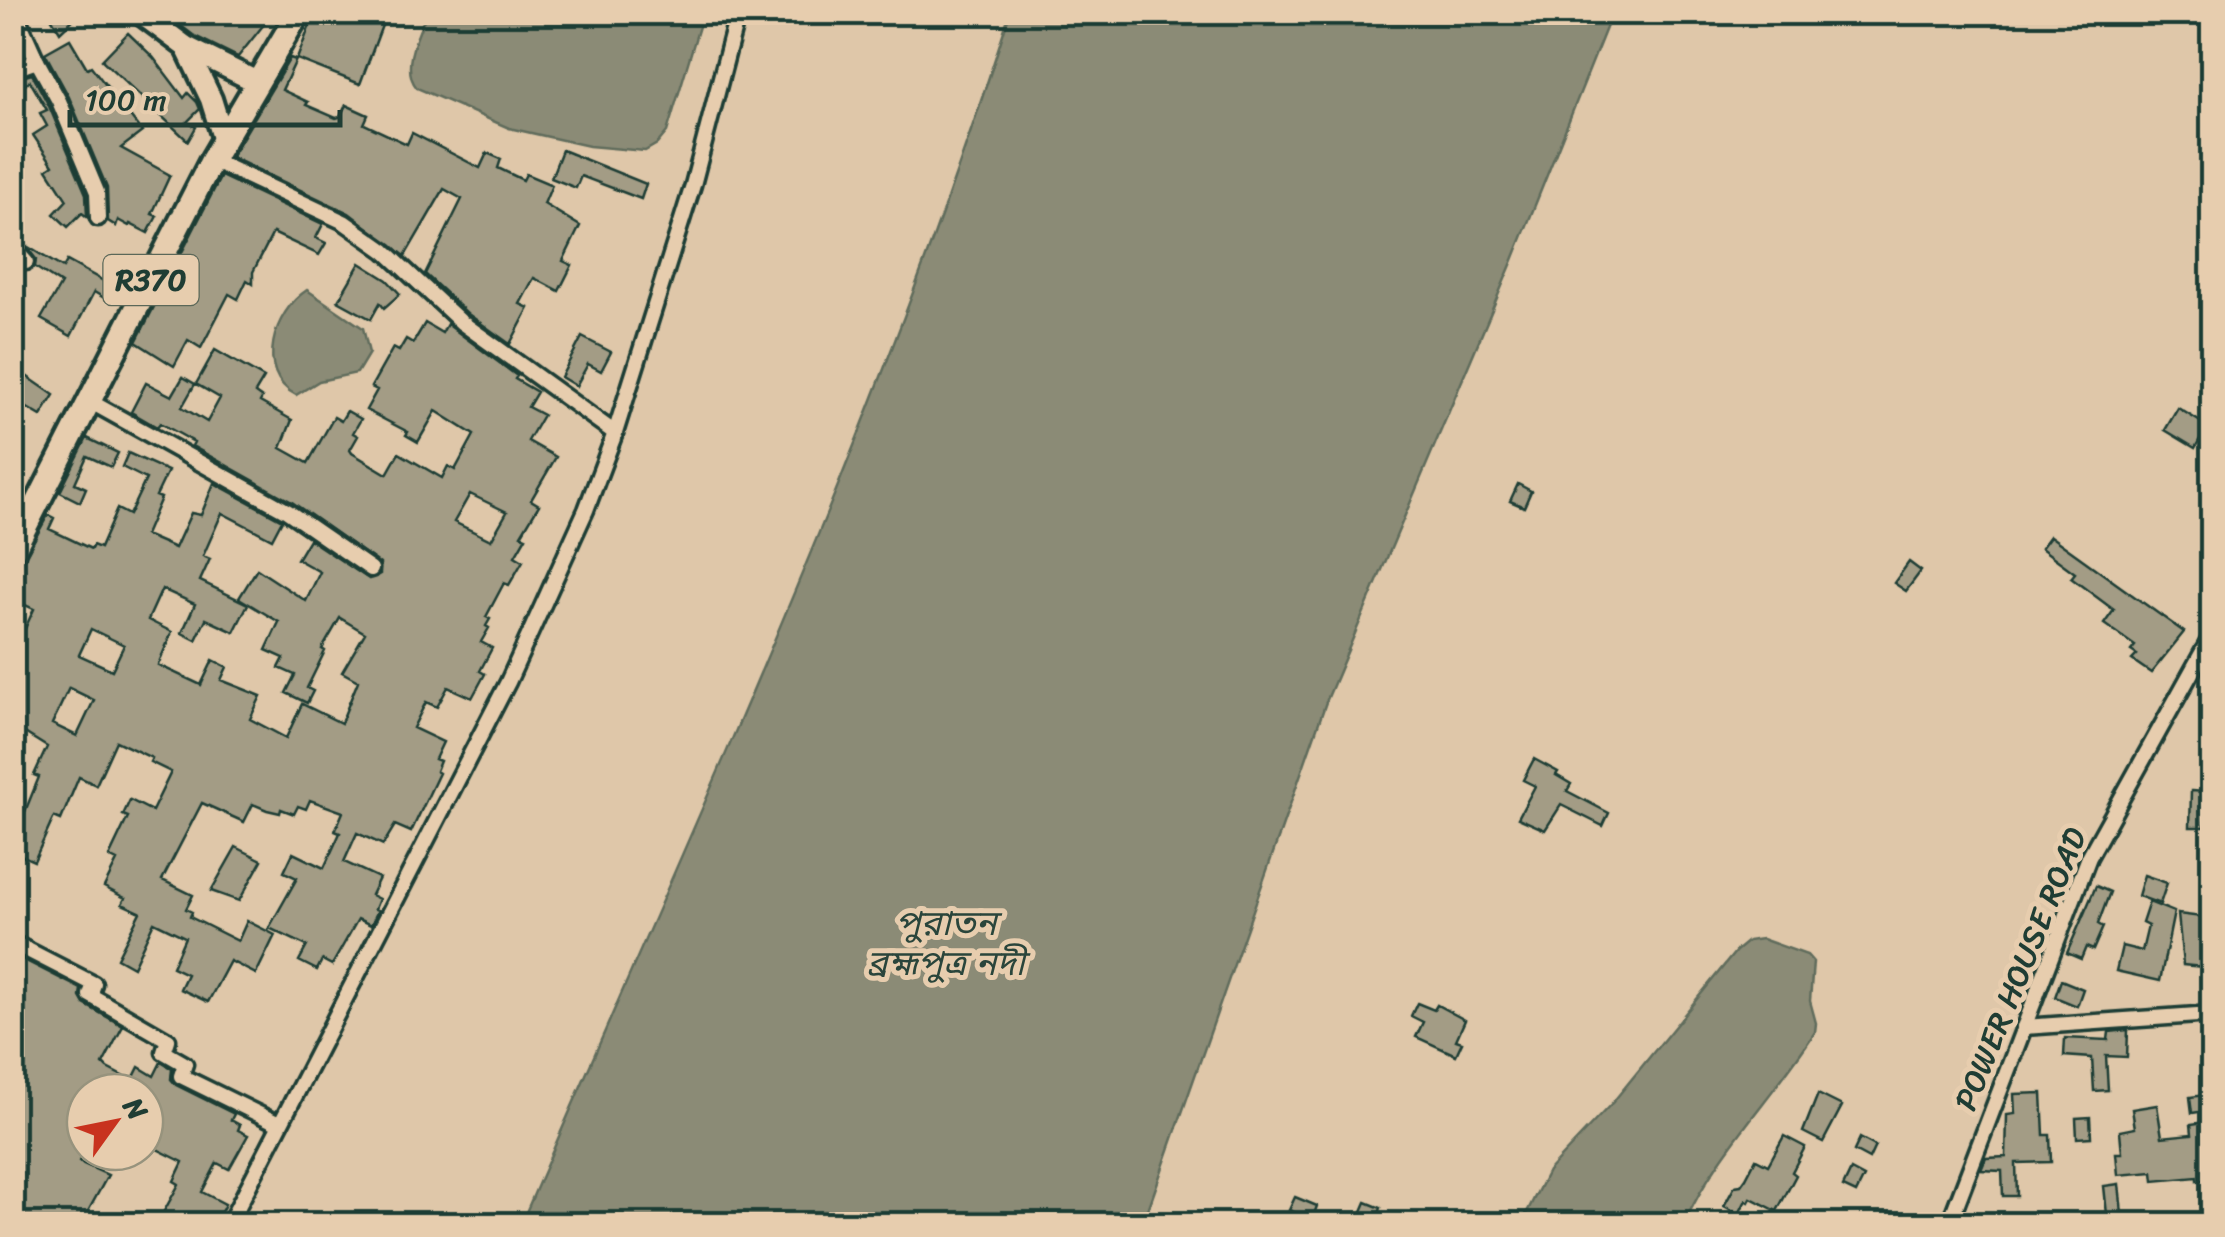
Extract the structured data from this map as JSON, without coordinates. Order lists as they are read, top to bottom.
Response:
{
  "streets": {
    "main road": ["R370"],
    "street": ["POWER HOUSE ROAD"]
  },
  "water": ["পুরাতন ব্রহ্মপুত্র নদী"],
  "scale_bar": "100 m",
  "north": "top right"
}
